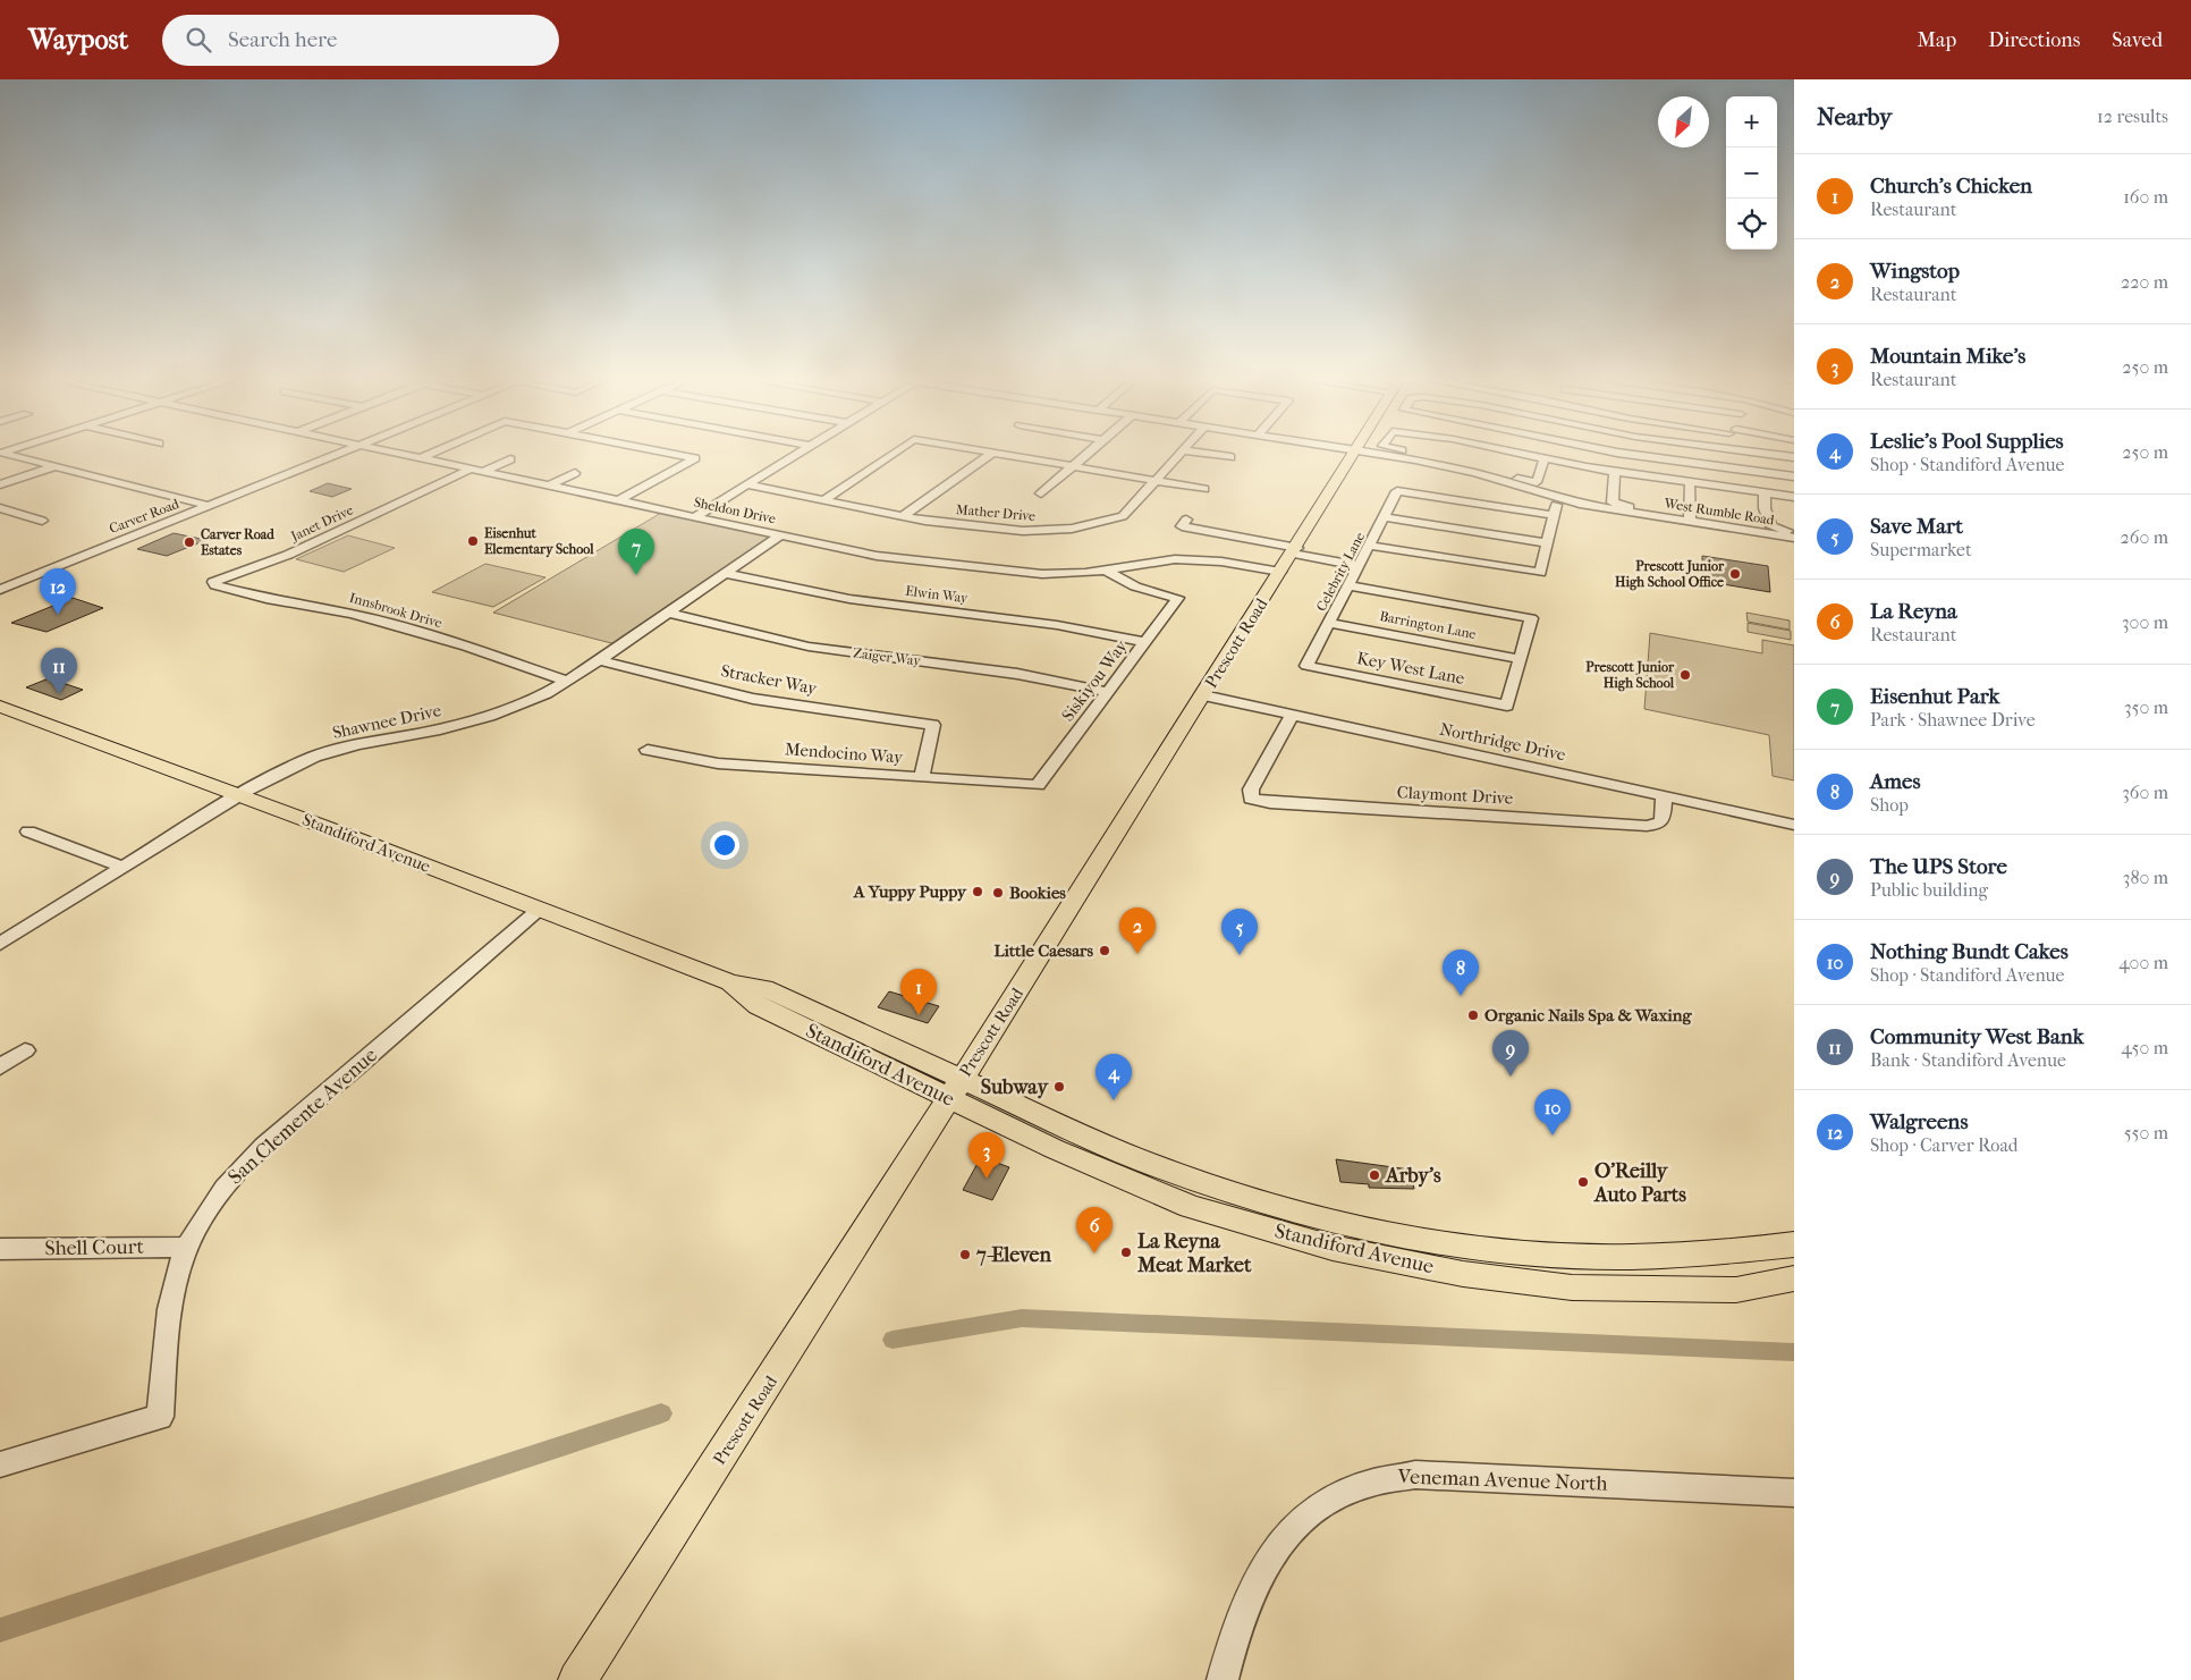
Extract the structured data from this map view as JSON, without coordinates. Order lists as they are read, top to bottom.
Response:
{
  "streets": {
    "main road": ["Prescott Road", "Standiford Avenue"],
    "street": [
      "Sheldon Drive",
      "West Rumble Road",
      "Mather Drive",
      "Carver Road",
      "Janet Drive",
      "Celebrity Lane",
      "Elwin Way",
      "Innsbrook Drive",
      "Barrington Lane",
      "Zaiger Way",
      "Key West Lane",
      "Stracker Way",
      "Siskiyou Way",
      "Shawnee Drive",
      "Northridge Drive",
      "Mendocino Way",
      "Claymont Drive",
      "San Clemente Avenue",
      "Shell Court",
      "Veneman Avenue North"
    ]
  },
  "crossings": [
    ["Sheldon Drive", "Janet Drive"],
    ["Sheldon Drive", "Prescott Road"],
    ["Sheldon Drive", "Siskiyou Way"],
    ["Sheldon Drive", "Shawnee Drive"],
    ["Janet Drive", "Innsbrook Drive"],
    ["Celebrity Lane", "Barrington Lane"],
    ["Celebrity Lane", "Key West Lane"],
    ["Elwin Way", "Siskiyou Way"],
    ["Elwin Way", "Shawnee Drive"],
    ["Innsbrook Drive", "Shawnee Drive"],
    ["Barrington Lane", "Key West Lane"],
    ["Prescott Road", "Northridge Drive"],
    ["Prescott Road", "Standiford Avenue"],
    ["Zaiger Way", "Siskiyou Way"],
    ["Zaiger Way", "Shawnee Drive"],
    ["Stracker Way", "Shawnee Drive"],
    ["Stracker Way", "Mendocino Way"],
    ["Siskiyou Way", "Mendocino Way"],
    ["Shawnee Drive", "Standiford Avenue"],
    ["Northridge Drive", "Claymont Drive"],
    ["Standiford Avenue", "San Clemente Avenue"],
    ["San Clemente Avenue", "Shell Court"]
  ],
  "places": [
    "Eisenhut Elementary School",
    "Carver Road Estates",
    "Prescott Junior High School Office",
    "Prescott Junior High School",
    "A Yuppy Puppy",
    "Bookies",
    "Little Caesars",
    "Organic Nails Spa & Waxing",
    "Subway",
    "Arby's",
    "O'Reilly Auto Parts",
    "La Reyna Meat Market",
    "7-Eleven"
  ],
  "north": "bottom left",
  "page": {
    "header": "Waypost",
    "search": "Search here",
    "nav": ["Map", "Directions", "Saved"],
    "heading": ["Nearby", "12 results"],
    "map_buttons": ["+", "−"],
    "list": [
      {
        "mark": "1",
        "name": "Church's Chicken",
        "note": "Restaurant",
        "value": "160 m"
      },
      {
        "mark": "2",
        "name": "Wingstop",
        "note": "Restaurant",
        "value": "220 m"
      },
      {
        "mark": "3",
        "name": "Mountain Mike's",
        "note": "Restaurant",
        "value": "250 m"
      },
      {
        "mark": "4",
        "name": "Leslie's Pool Supplies",
        "note": "Shop · Standiford Avenue",
        "value": "250 m"
      },
      {
        "mark": "5",
        "name": "Save Mart",
        "note": "Supermarket",
        "value": "260 m"
      },
      {
        "mark": "6",
        "name": "La Reyna",
        "note": "Restaurant",
        "value": "300 m"
      },
      {
        "mark": "7",
        "name": "Eisenhut Park",
        "note": "Park · Shawnee Drive",
        "value": "350 m"
      },
      {
        "mark": "8",
        "name": "Ames",
        "note": "Shop",
        "value": "360 m"
      },
      {
        "mark": "9",
        "name": "The UPS Store",
        "note": "Public building",
        "value": "380 m"
      },
      {
        "mark": "10",
        "name": "Nothing Bundt Cakes",
        "note": "Shop · Standiford Avenue",
        "value": "400 m"
      },
      {
        "mark": "11",
        "name": "Community West Bank",
        "note": "Bank · Standiford Avenue",
        "value": "450 m"
      },
      {
        "mark": "12",
        "name": "Walgreens",
        "note": "Shop · Carver Road",
        "value": "550 m"
      }
    ],
    "pins": [
      "7",
      "12",
      "11",
      "2",
      "5",
      "8",
      "1",
      "9",
      "4",
      "10",
      "3",
      "6"
    ]
  }
}
